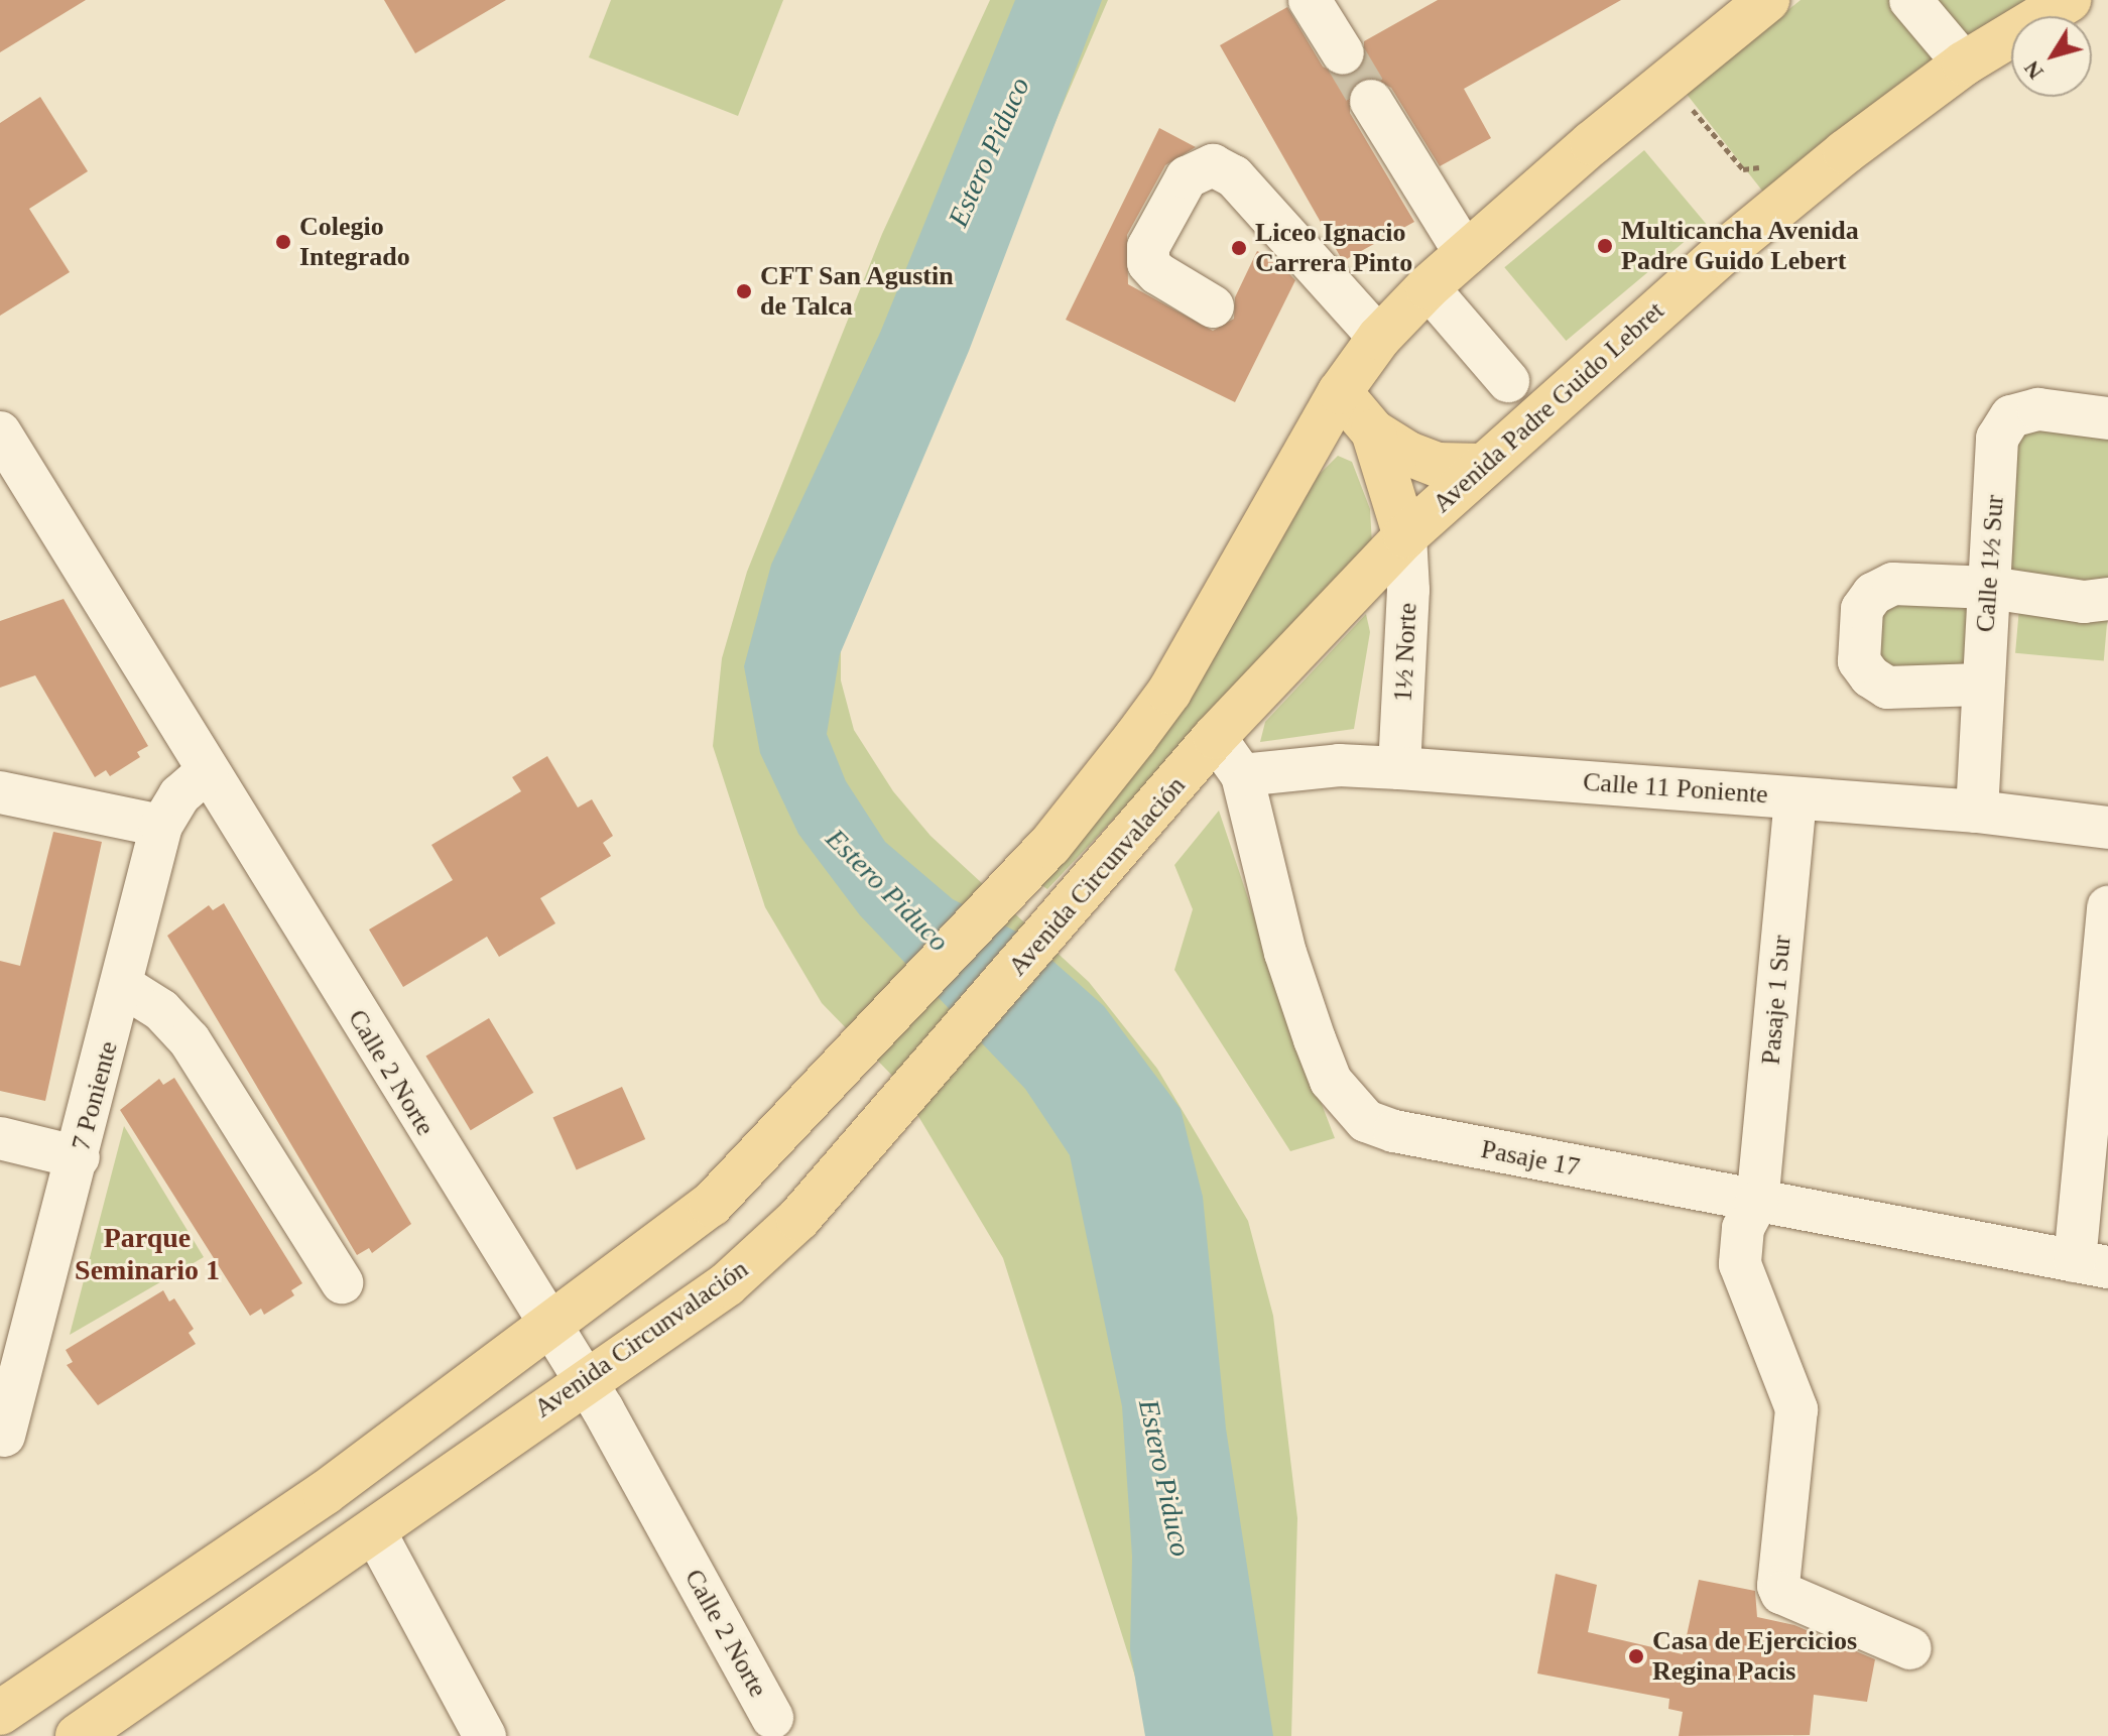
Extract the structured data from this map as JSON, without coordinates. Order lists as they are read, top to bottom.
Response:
{
  "streets": {
    "main road": ["Avenida Padre Guido Lebret", "Avenida Circunvalación"],
    "street": [
      "Calle 1½ Sur",
      "1½ Norte",
      "Calle 11 Poniente",
      "Pasaje 1 Sur",
      "Calle 2 Norte",
      "7 Poniente",
      "Pasaje 17"
    ]
  },
  "crossings": [
    ["Avenida Padre Guido Lebret", "1½ Norte"],
    ["Avenida Padre Guido Lebret", "Avenida Circunvalación"],
    ["Avenida Padre Guido Lebret", "Pasaje 17"],
    ["Calle 1½ Sur", "Calle 11 Poniente"],
    ["1½ Norte", "Calle 11 Poniente"],
    ["Calle 11 Poniente", "Pasaje 1 Sur"],
    ["Calle 11 Poniente", "Pasaje 17"],
    ["Avenida Circunvalación", "Calle 2 Norte"],
    ["Avenida Circunvalación", "Pasaje 17"],
    ["Pasaje 1 Sur", "Pasaje 17"],
    ["Calle 2 Norte", "7 Poniente"]
  ],
  "districts": ["Parque Seminario 1"],
  "water": ["Estero Piduco"],
  "places": [
    "Colegio Integrado",
    "Multicancha Avenida Padre Guido Lebert",
    "Liceo Ignacio Carrera Pinto",
    "CFT San Agustin de Talca",
    "Casa de Ejercicios Regina Pacis"
  ],
  "north": "bottom left"
}
